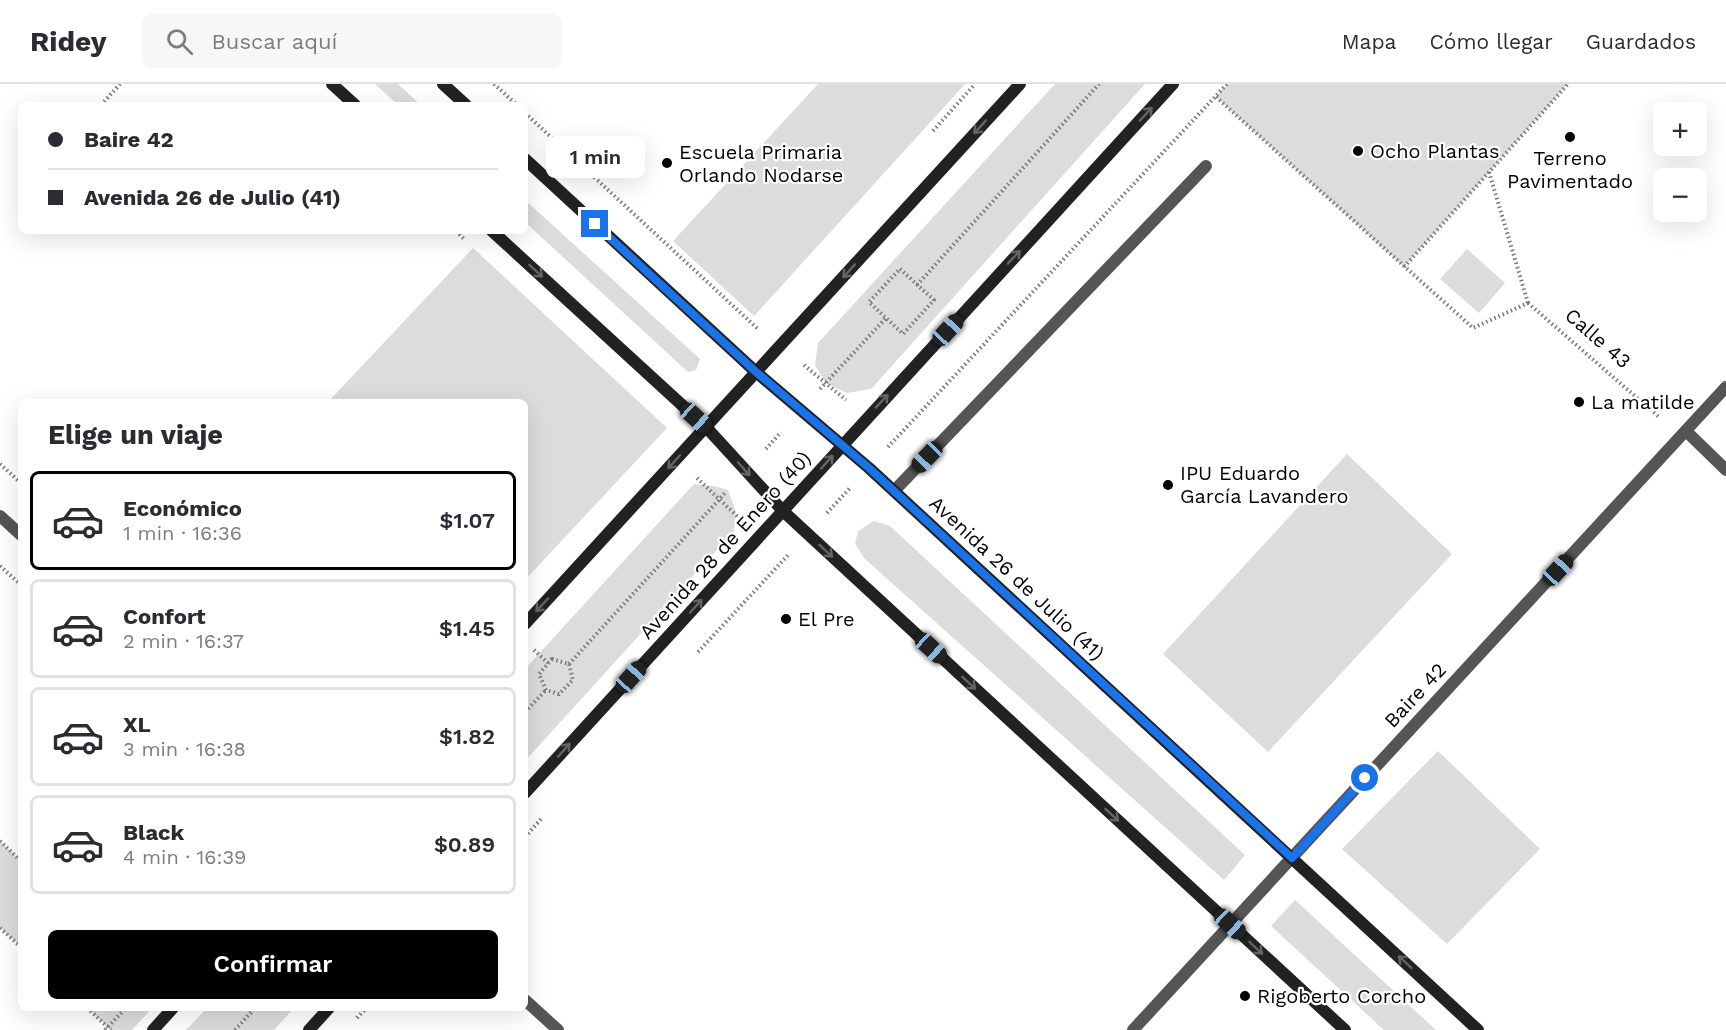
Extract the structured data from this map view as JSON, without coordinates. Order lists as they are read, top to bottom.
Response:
{
  "streets": {
    "main road": ["Avenida 28 de Enero (40)", "Avenida 26 de Julio (41)"],
    "street": ["Baire 42"],
    "path": ["Calle 43"]
  },
  "crossings": [
    ["Calle 43", "Baire 42"],
    ["Avenida 28 de Enero (40)", "Avenida 26 de Julio (41)"],
    ["Avenida 26 de Julio (41)", "Baire 42"]
  ],
  "one_way": ["Avenida 28 de Enero (40)"],
  "places": [
    "Terreno Pavimentado",
    "Ocho Plantas",
    "Escuela Primaria Orlando Nodarse",
    "La matilde",
    "IPU Eduardo García Lavandero",
    "El Pre",
    "Rigoberto Corcho"
  ],
  "page": {
    "header": "Ridey",
    "search": "Buscar aquí",
    "nav": ["Mapa", "Cómo llegar", "Guardados"],
    "map_buttons": ["+", "−"],
    "banner": ["Baire 42", "Avenida 26 de Julio (41)"],
    "bubble": "1 min",
    "heading": "Elige un viaje",
    "list": [
      {
        "name": "Económico",
        "note": "1 min · 16:36",
        "value": "$1.07"
      },
      {
        "name": "Confort",
        "note": "2 min · 16:37",
        "value": "$1.45"
      },
      {
        "name": "XL",
        "note": "3 min · 16:38",
        "value": "$1.82"
      },
      {
        "name": "Black",
        "note": "4 min · 16:39",
        "value": "$0.89"
      }
    ],
    "buttons": "Confirmar"
  }
}
